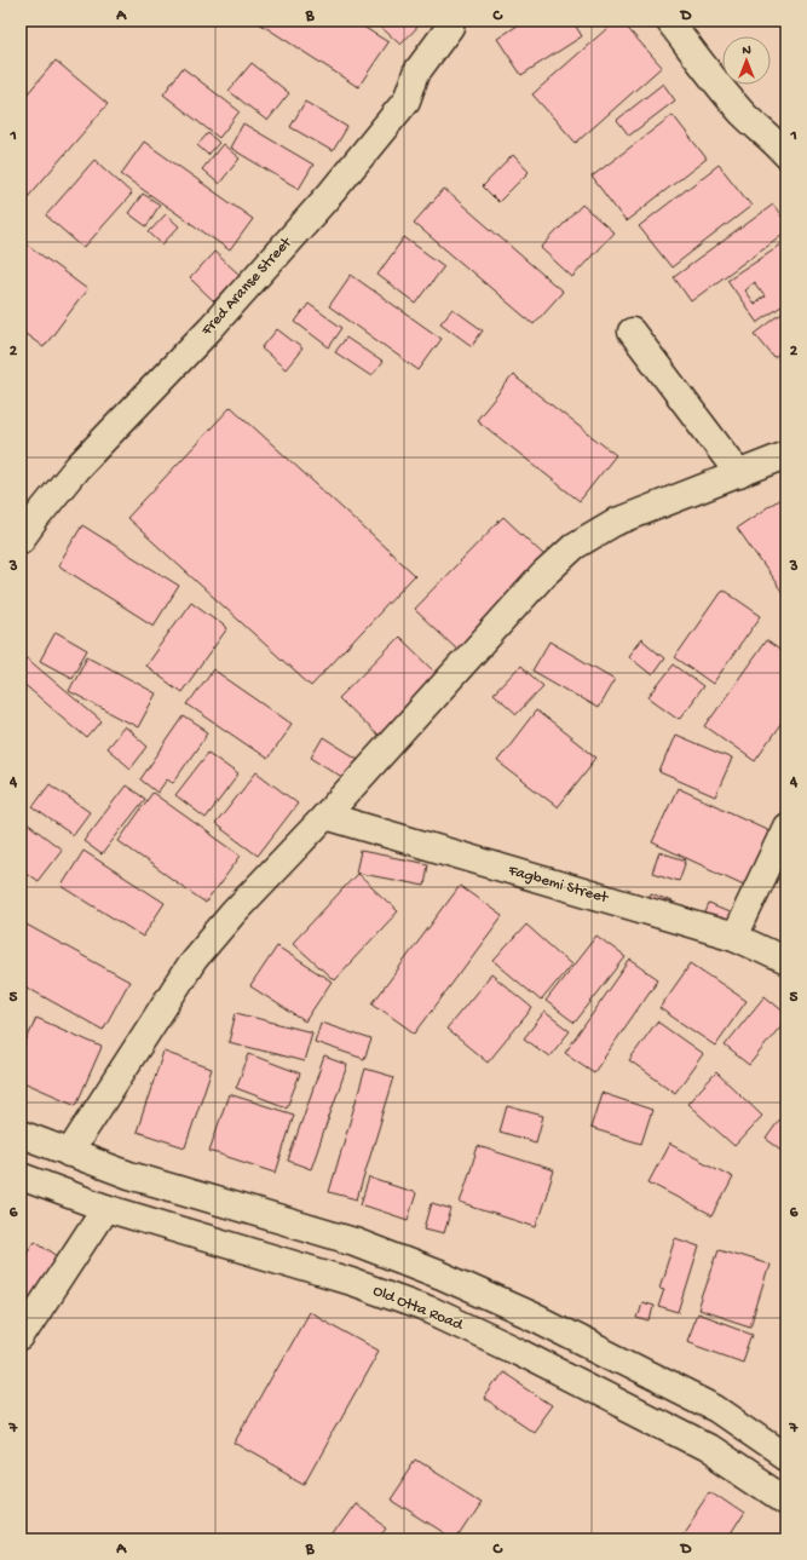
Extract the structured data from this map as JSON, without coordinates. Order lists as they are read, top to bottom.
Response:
{
  "streets": {
    "street": ["Fred Aranse Street", "Fagbemi Street", "Old Otta Road"]
  },
  "north": "top",
  "grid": {
    "columns": [
      "A",
      "B",
      "C",
      "D"
    ],
    "rows": [
      "1",
      "2",
      "3",
      "4",
      "5",
      "6",
      "7"
    ]
  }
}
